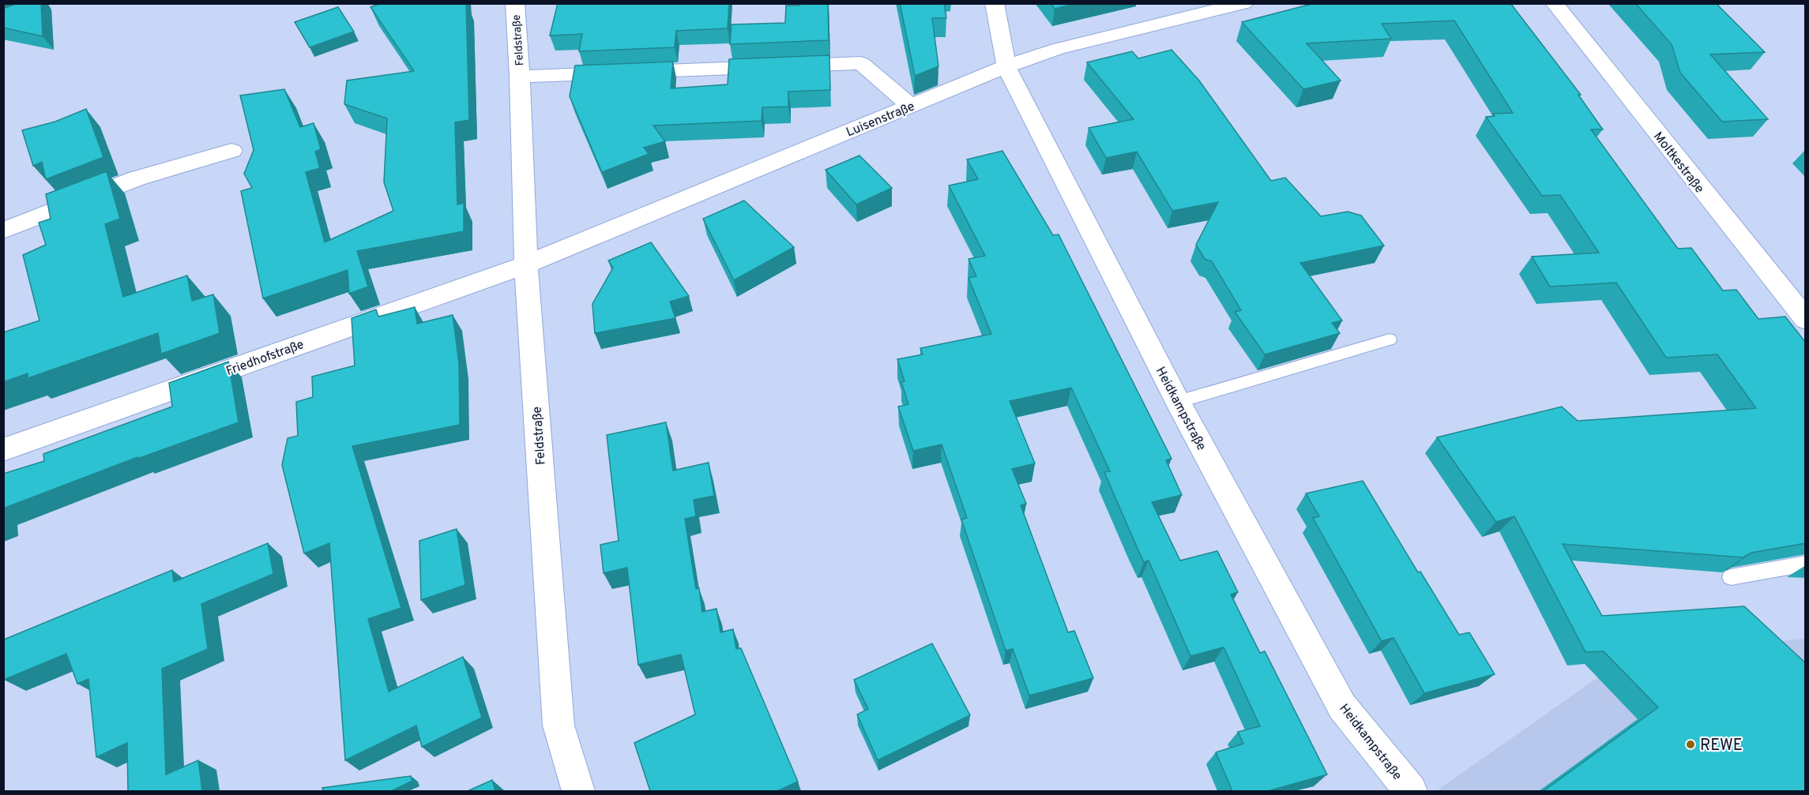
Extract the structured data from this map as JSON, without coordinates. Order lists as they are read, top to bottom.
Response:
{
  "streets": {
    "street": [
      "Feldstraße",
      "Luisenstraße",
      "Moltkestraße",
      "Friedhofstraße",
      "Heidkampstraße"
    ]
  },
  "crossings": [
    ["Feldstraße", "Luisenstraße"],
    ["Feldstraße", "Friedhofstraße"],
    ["Luisenstraße", "Friedhofstraße"],
    ["Luisenstraße", "Heidkampstraße"]
  ],
  "places": ["REWE"]
}
